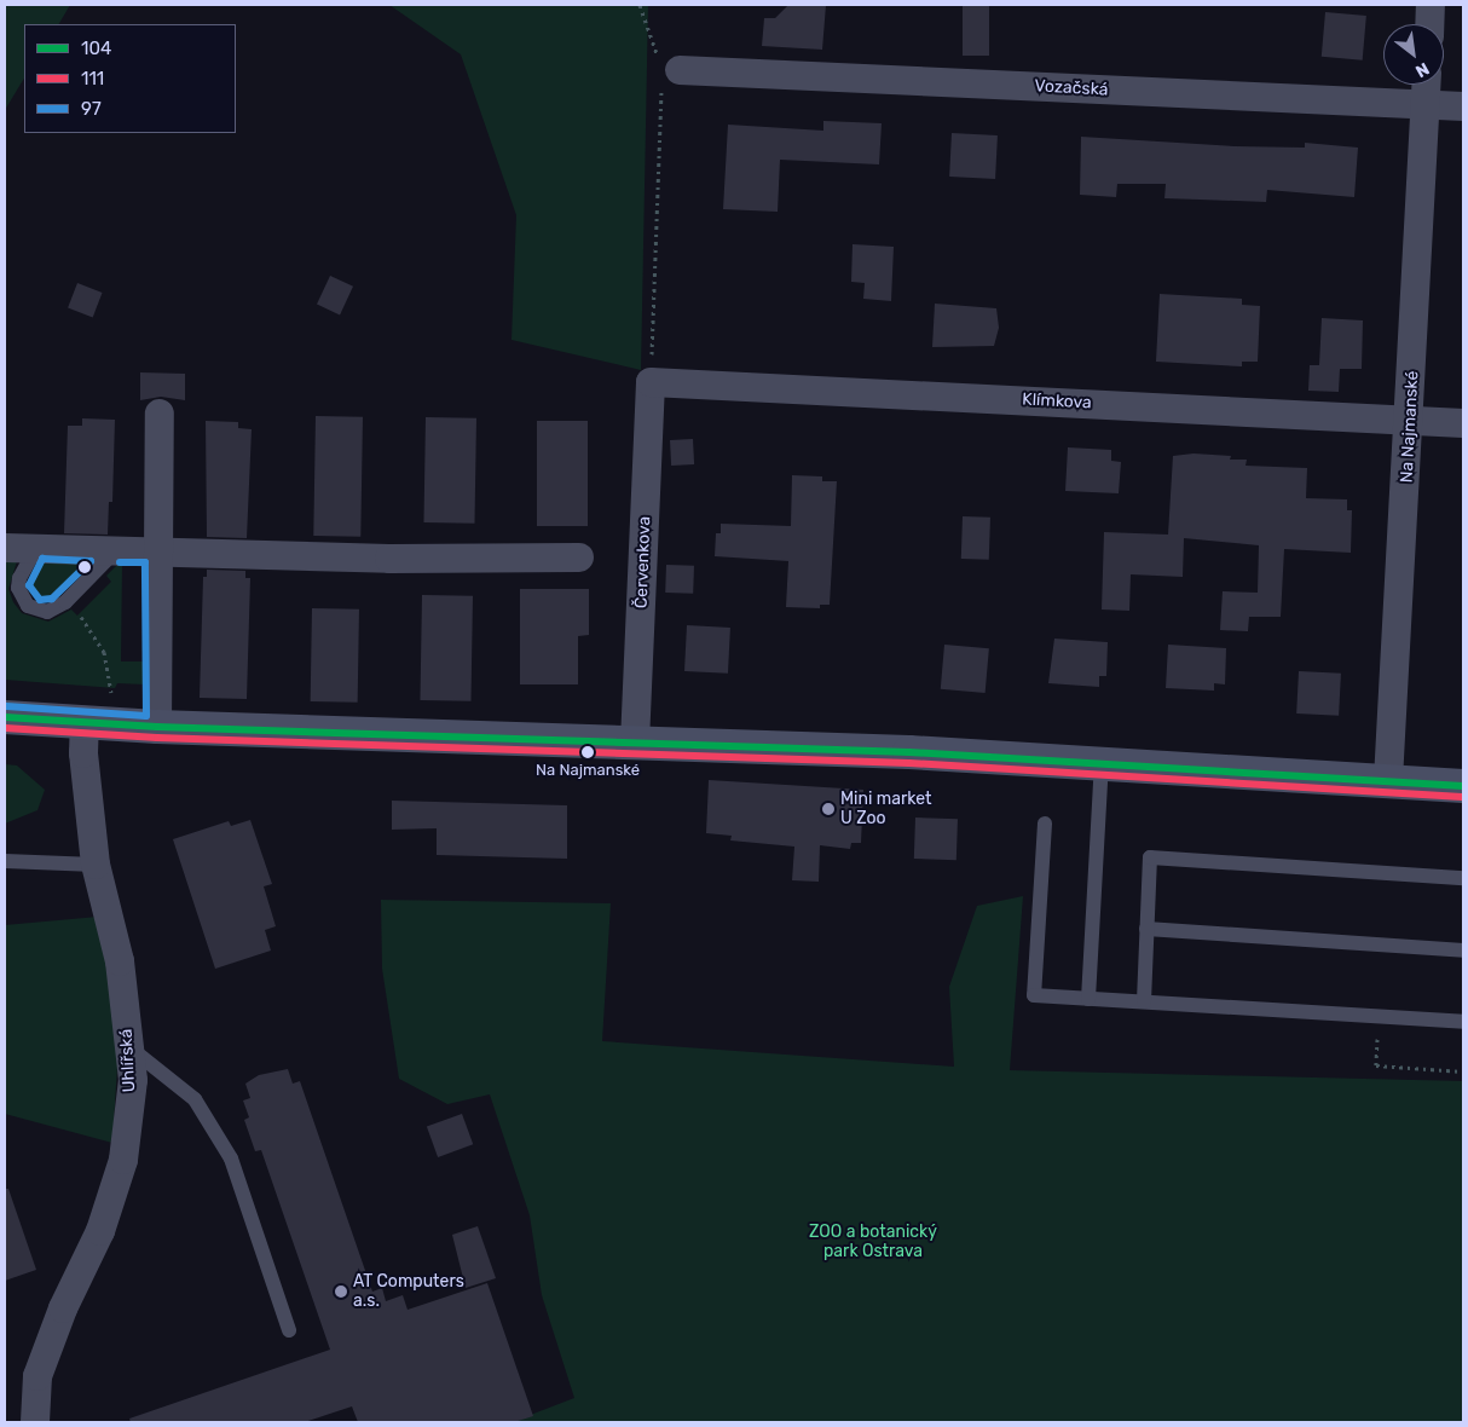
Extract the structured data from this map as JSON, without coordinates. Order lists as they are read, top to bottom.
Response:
{
  "streets": {
    "street": [
      "Vozačská",
      "Klímkova",
      "Na Najmanské",
      "Červenkova",
      "Uhlířská"
    ]
  },
  "crossings": [
    ["Vozačská", "Na Najmanské"],
    ["Klímkova", "Na Najmanské"],
    ["Klímkova", "Červenkova"]
  ],
  "parks": ["ZOO a botanický park Ostrava"],
  "places": ["Na Najmanské", "Mini market U Zoo", "AT Computers a.s."],
  "lines": ["transit line 97", "transit line 104", "transit line 111"],
  "legend": ["104", "111", "97"],
  "north": "bottom right"
}
